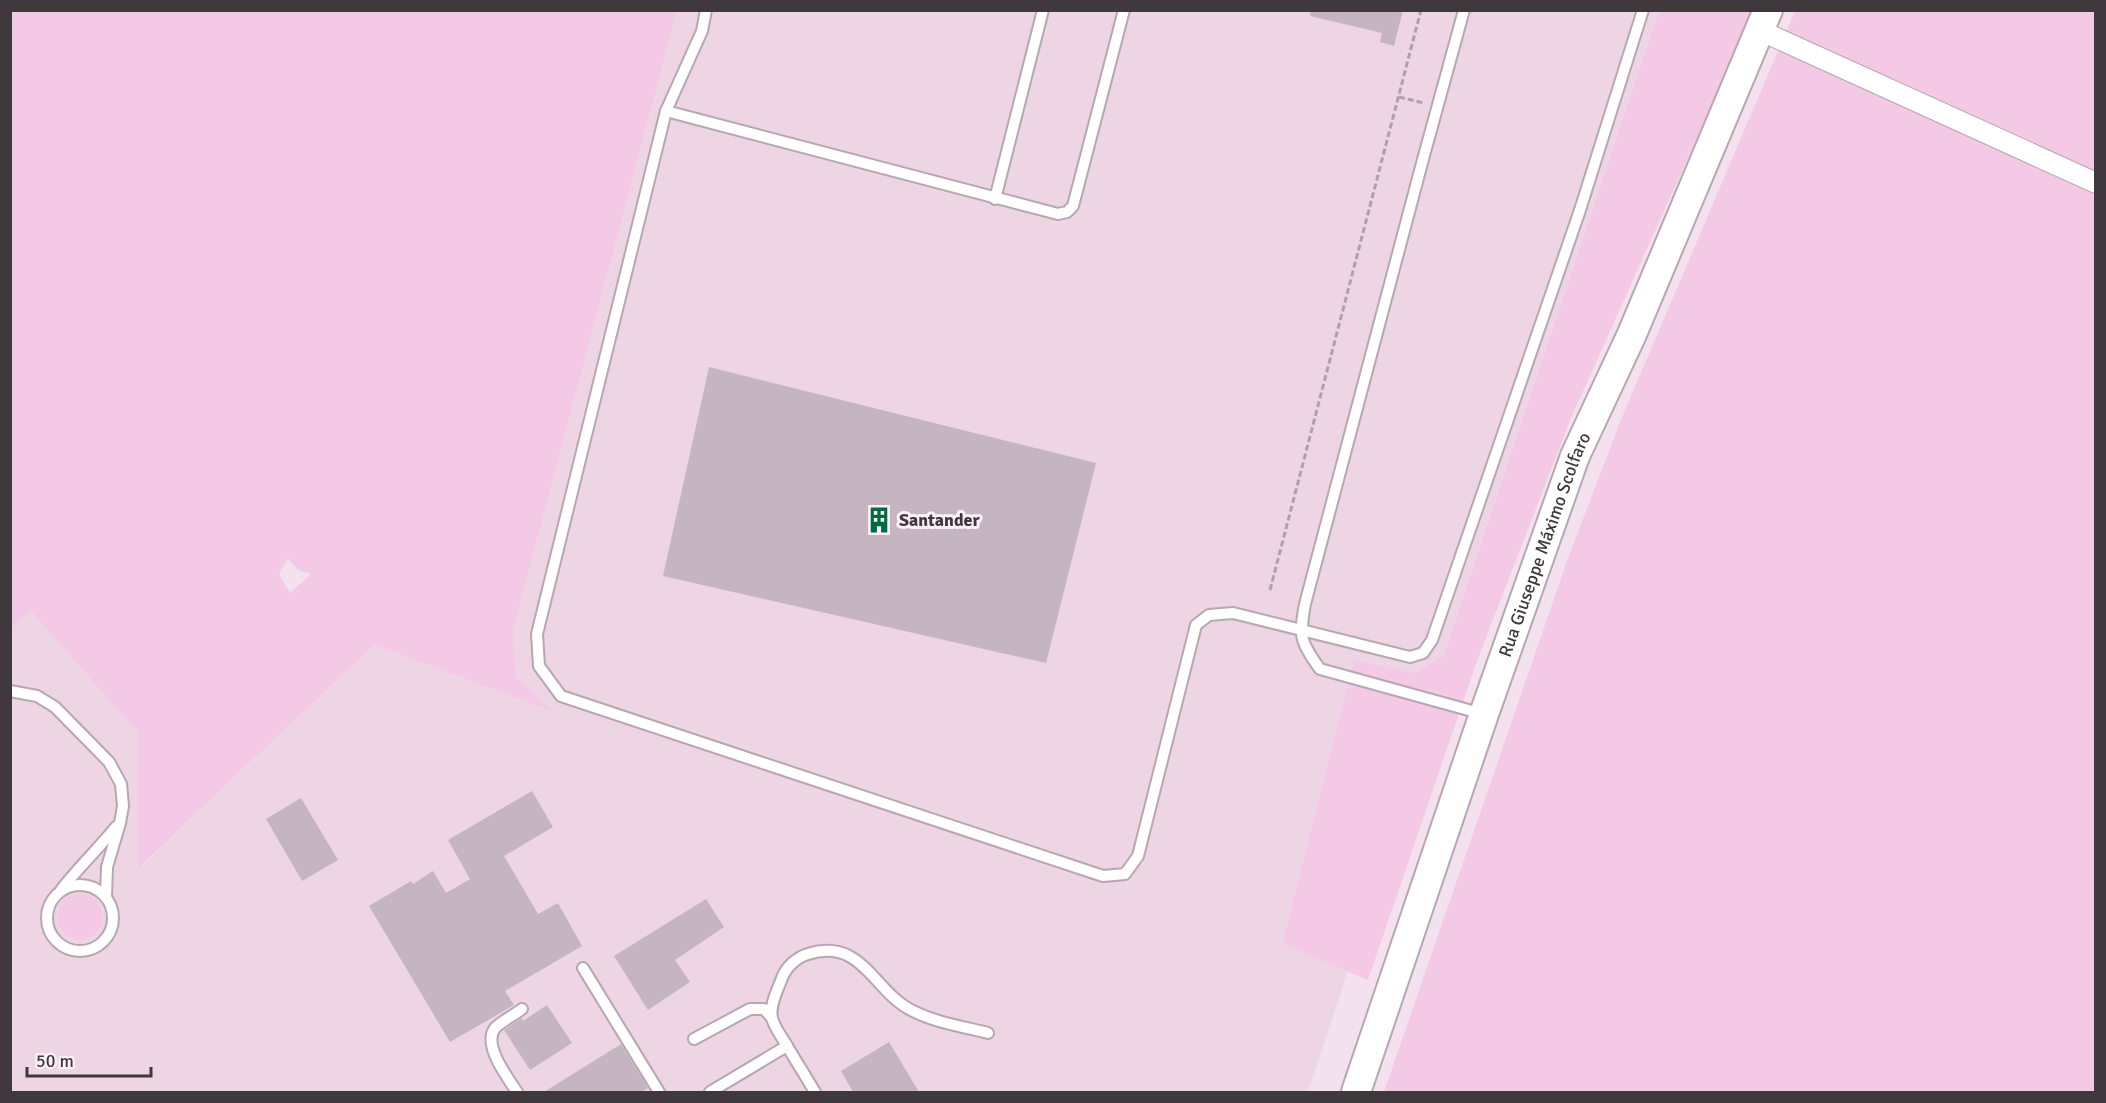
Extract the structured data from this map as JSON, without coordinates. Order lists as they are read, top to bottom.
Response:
{
  "streets": {
    "main road": ["Rua Giuseppe Máximo Scolfaro"]
  },
  "places": {
    "building": ["Santander"]
  },
  "scale_bar": "50 m"
}
